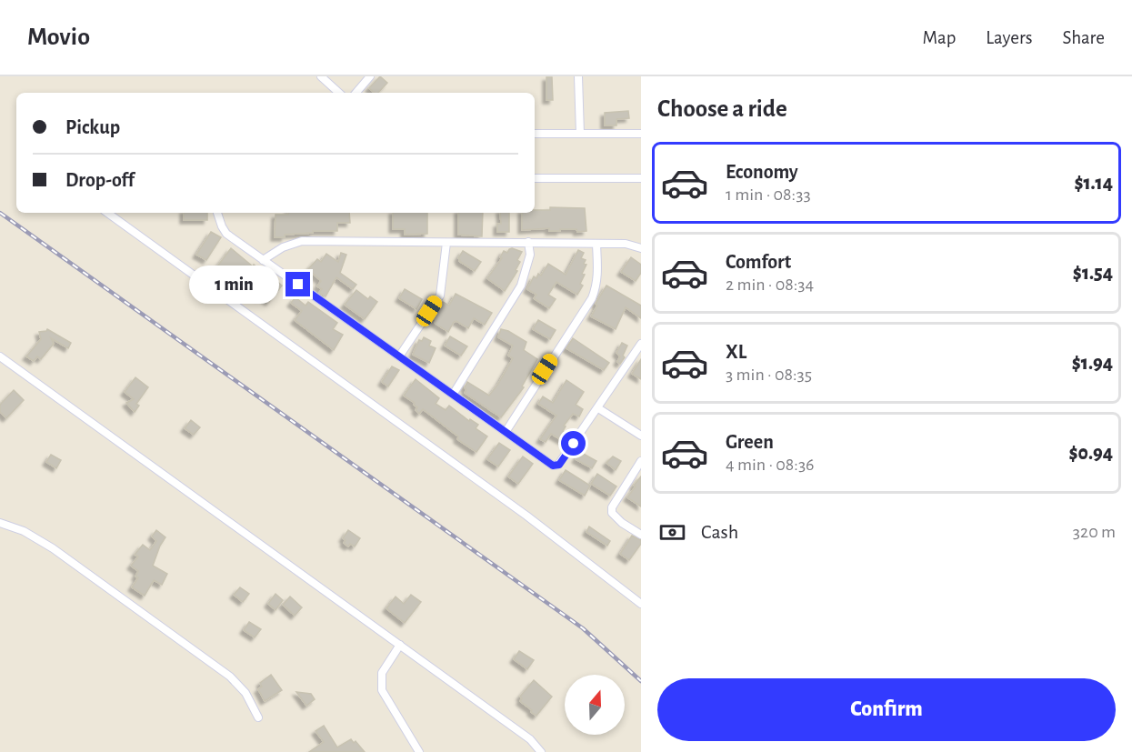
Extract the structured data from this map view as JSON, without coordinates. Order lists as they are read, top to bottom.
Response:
{
  "north": "top",
  "page": {
    "header": "Movio",
    "nav": ["Map", "Layers", "Share"],
    "heading": "Choose a ride",
    "banner": ["Pickup", "Drop-off"],
    "list": [
      {
        "name": "Economy",
        "note": "1 min · 08:33",
        "value": "$1.14"
      },
      {
        "name": "Comfort",
        "note": "2 min · 08:34",
        "value": "$1.54"
      },
      {
        "name": "XL",
        "note": "3 min · 08:35",
        "value": "$1.94"
      },
      {
        "name": "Green",
        "note": "4 min · 08:36",
        "value": "$0.94"
      }
    ],
    "bubble": "1 min",
    "pay": ["Cash", "320 m"],
    "buttons": "Confirm"
  }
}
